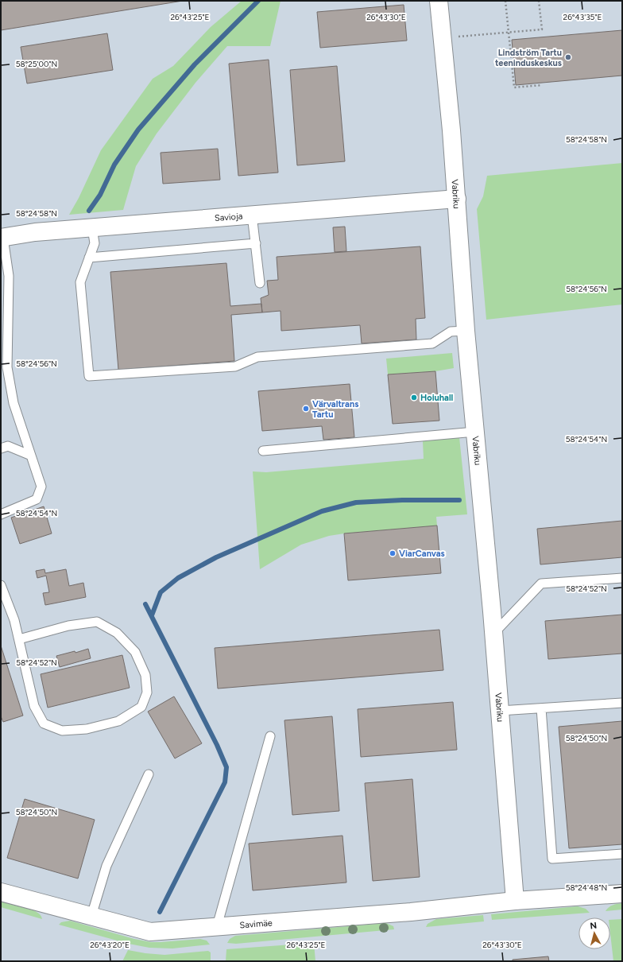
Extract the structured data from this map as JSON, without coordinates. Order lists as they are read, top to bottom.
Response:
{
  "streets": {
    "street": ["Vabriku", "Savioja", "Savimäe"]
  },
  "crossings": [
    ["Vabriku", "Savioja"],
    ["Vabriku", "Savimäe"]
  ],
  "places": [
    "Lindström Tartu teeninduskeskus",
    "Hoiuhall",
    "Värvaltrans Tartu",
    "ViarCanvas"
  ],
  "north": "top",
  "coordinates": [
    "26°43'25\"E",
    "26°43'30\"E",
    "26°43'35\"E",
    "58°25'00\"N",
    "58°24'58\"N",
    "58°24'56\"N",
    "58°24'54\"N",
    "58°24'52\"N",
    "58°24'50\"N",
    "58°24'48\"N",
    "26°43'20\"E"
  ]
}
